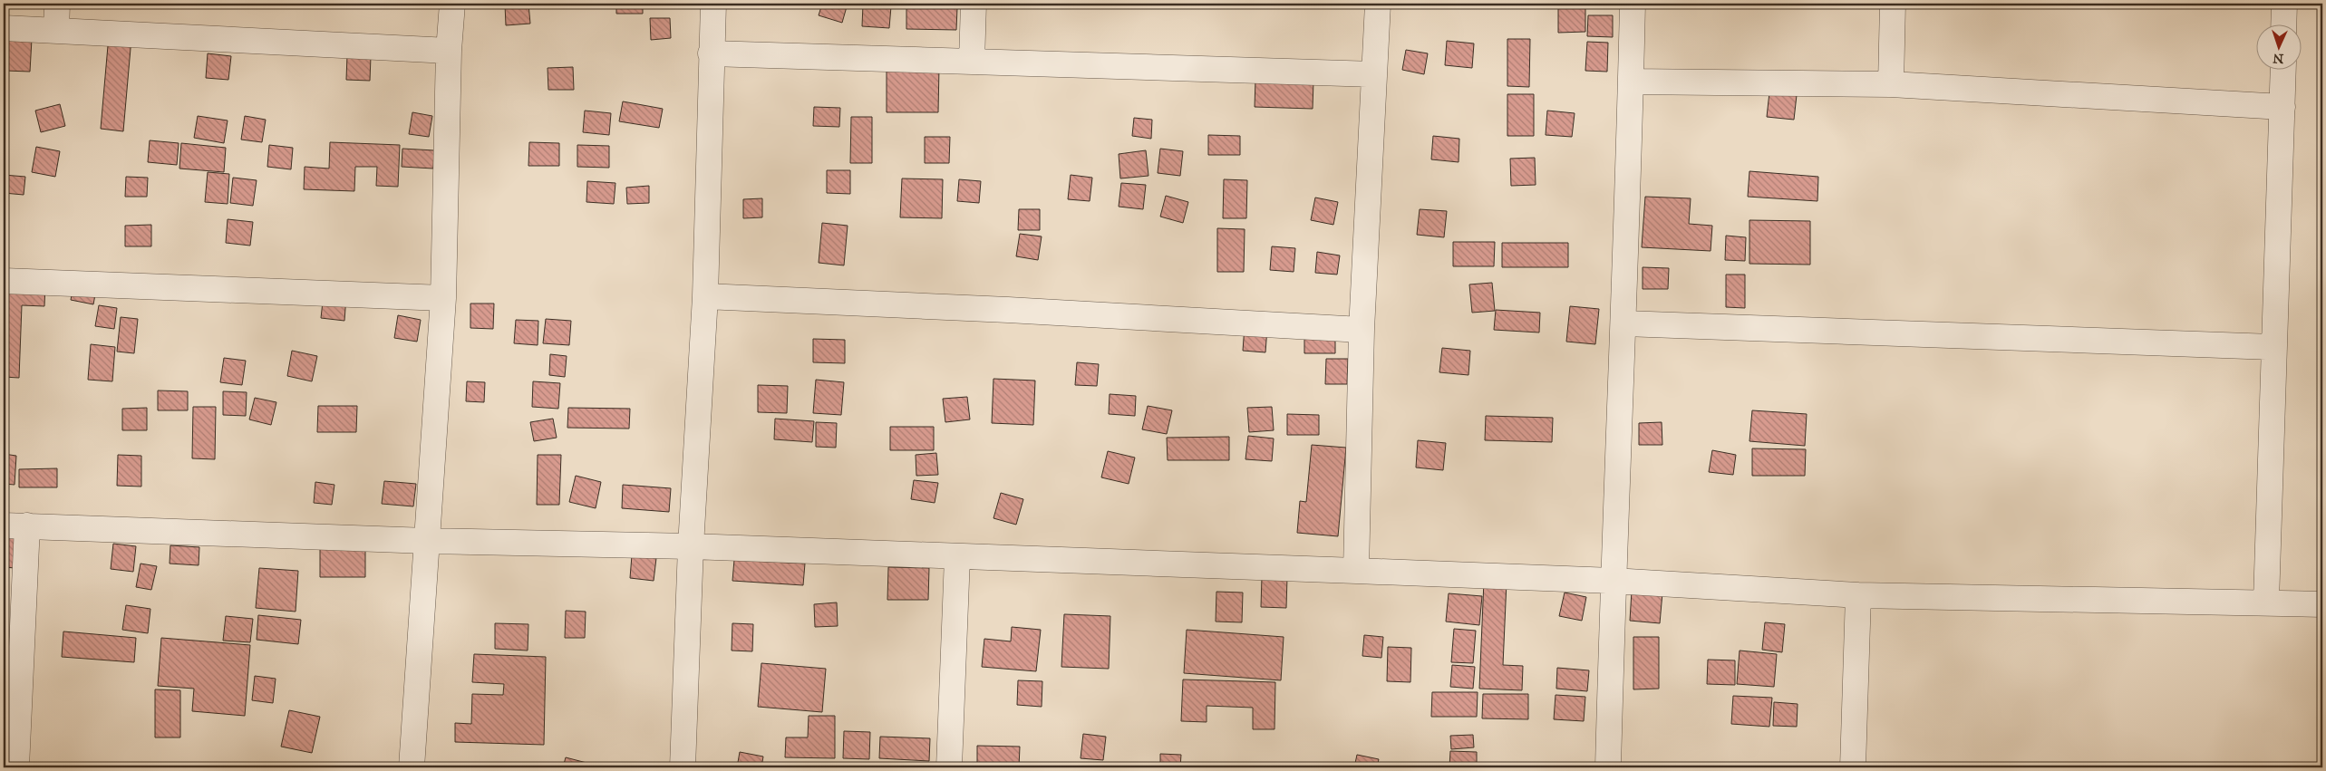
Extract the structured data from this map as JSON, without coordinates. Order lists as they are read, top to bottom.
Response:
{
  "north": "bottom"
}
